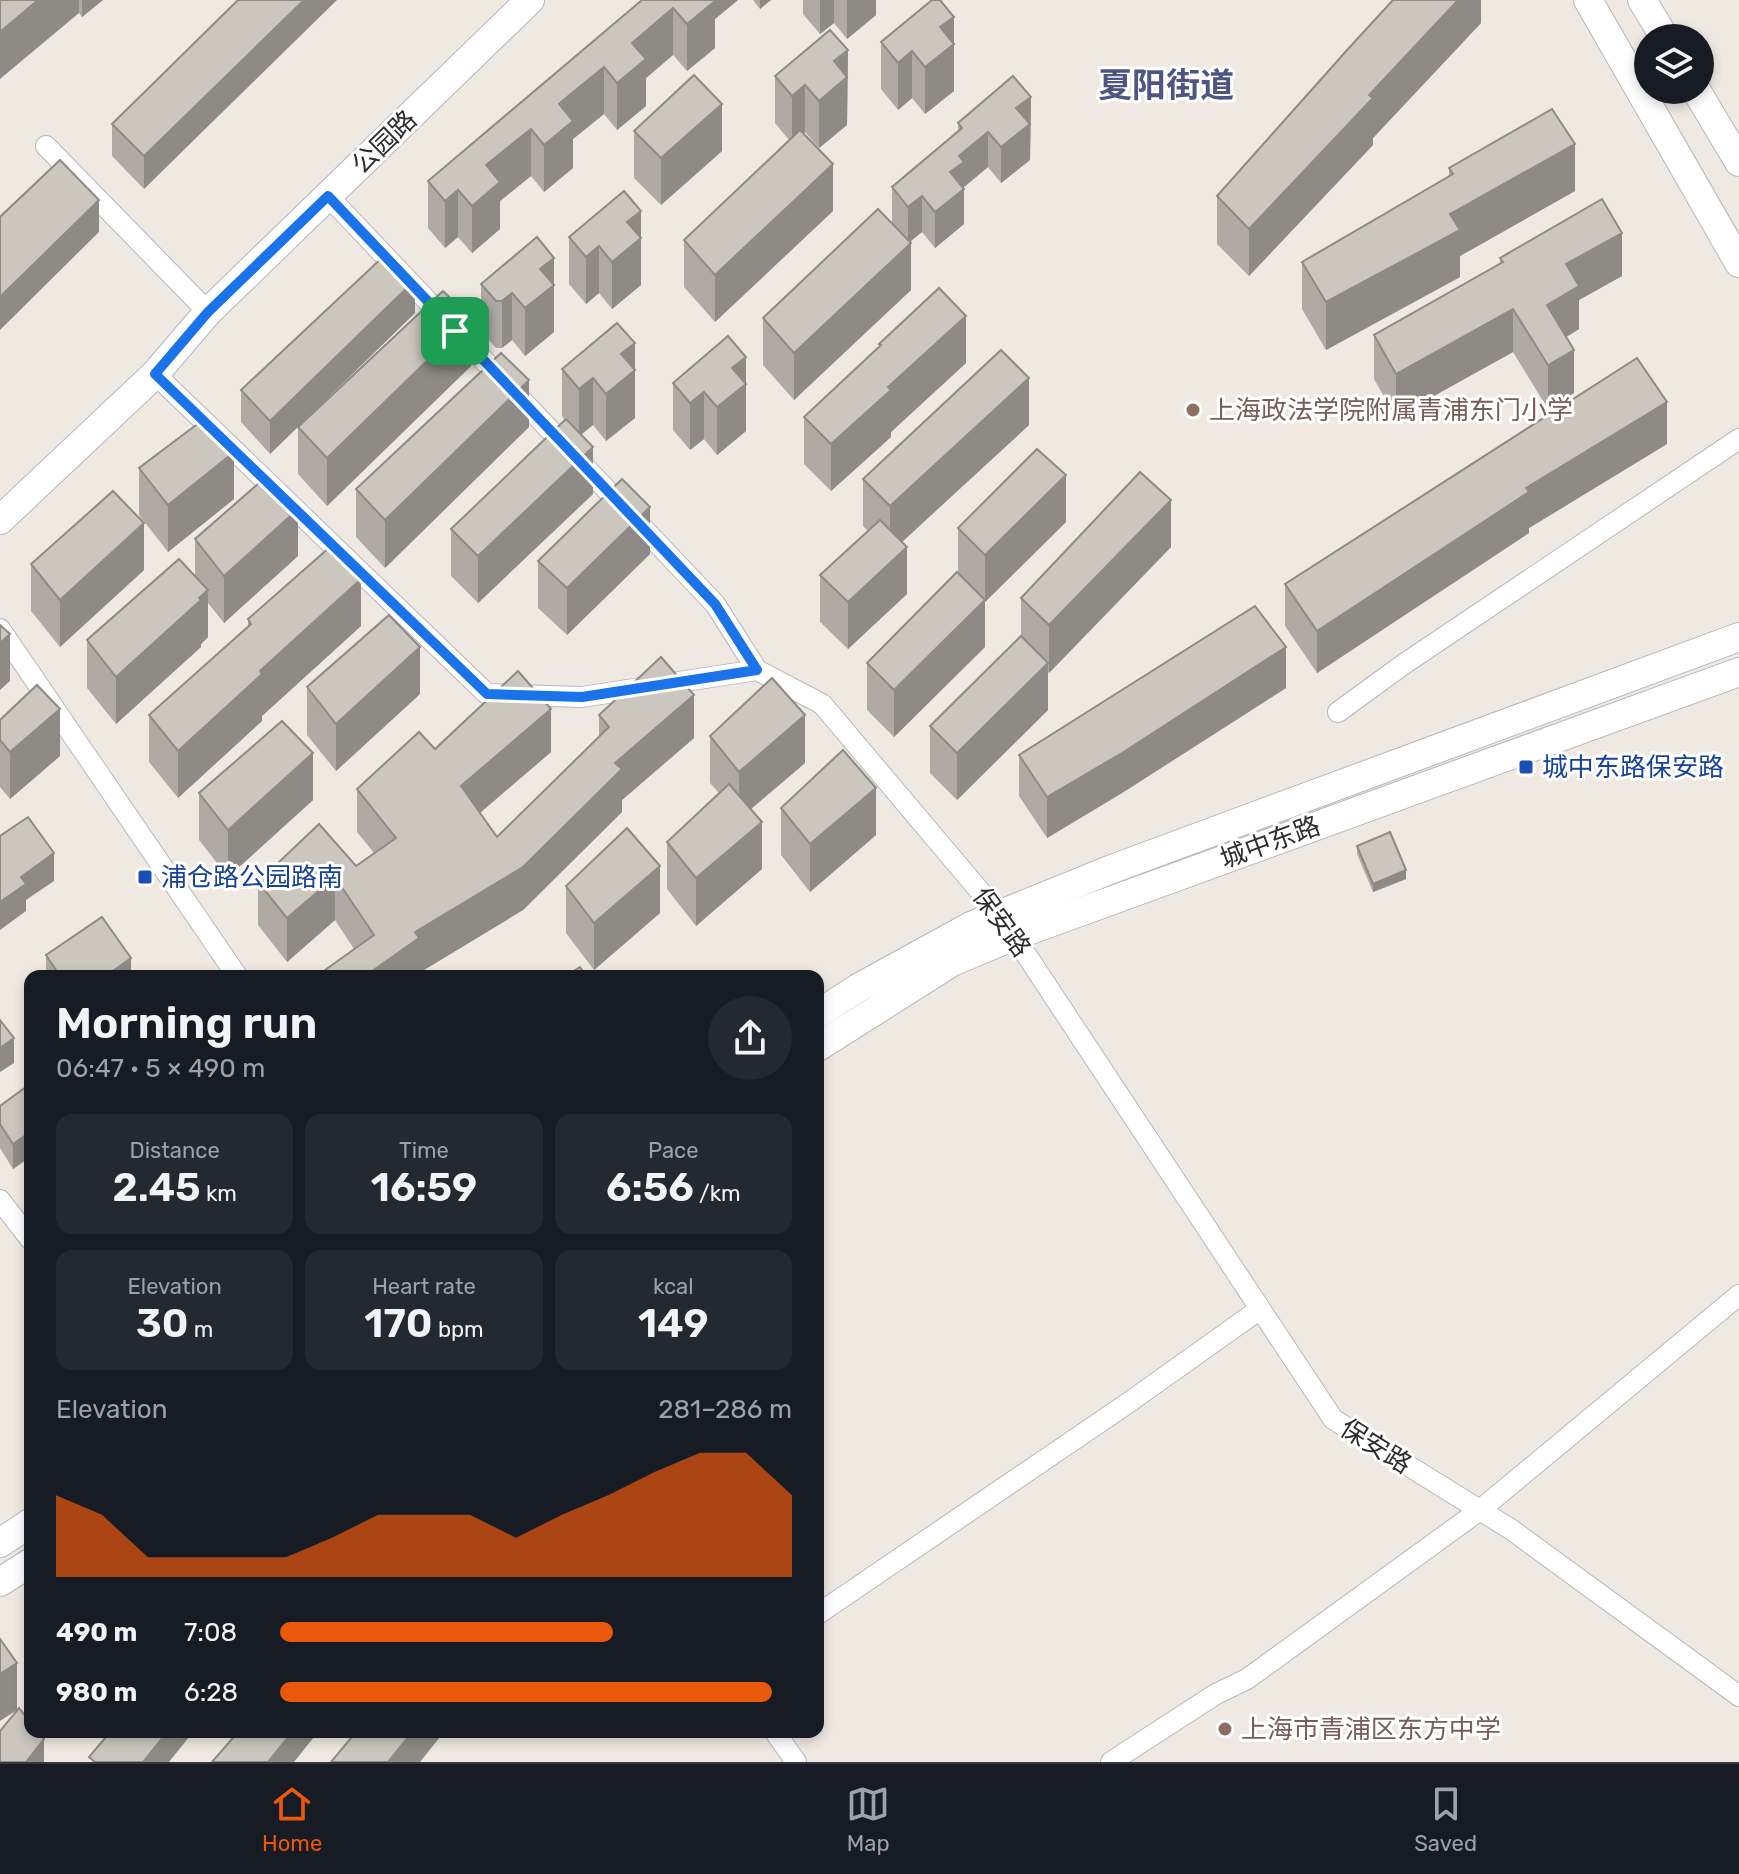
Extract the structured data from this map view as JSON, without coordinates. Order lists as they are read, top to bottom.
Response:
{
  "streets": {
    "main road": ["公园路", "城中东路"],
    "street": ["保安路"]
  },
  "crossings": [
    ["城中东路", "保安路"]
  ],
  "districts": ["夏阳街道"],
  "places": {
    "other": ["上海政法学院附属青浦东门小学", "上海市青浦区东方中学"],
    "transit": ["城中东路保安路", "浦仓路公园路南"]
  },
  "page": {
    "heading": ["Morning run", "06:47 · 5 × 490 m"],
    "stats": [
      ["Distance", "2.45 km"],
      ["Time", "16:59"],
      ["Pace", "6:56 /km"],
      ["Elevation", "30 m"],
      ["Heart rate", "170 bpm"],
      ["kcal", "149"]
    ],
    "chart": ["Elevation", "281–286 m"],
    "list": [
      {
        "name": "490 m",
        "note": "7:08"
      },
      {
        "name": "980 m",
        "note": "6:28"
      }
    ],
    "tabs": ["Home", "Map", "Saved"]
  }
}
